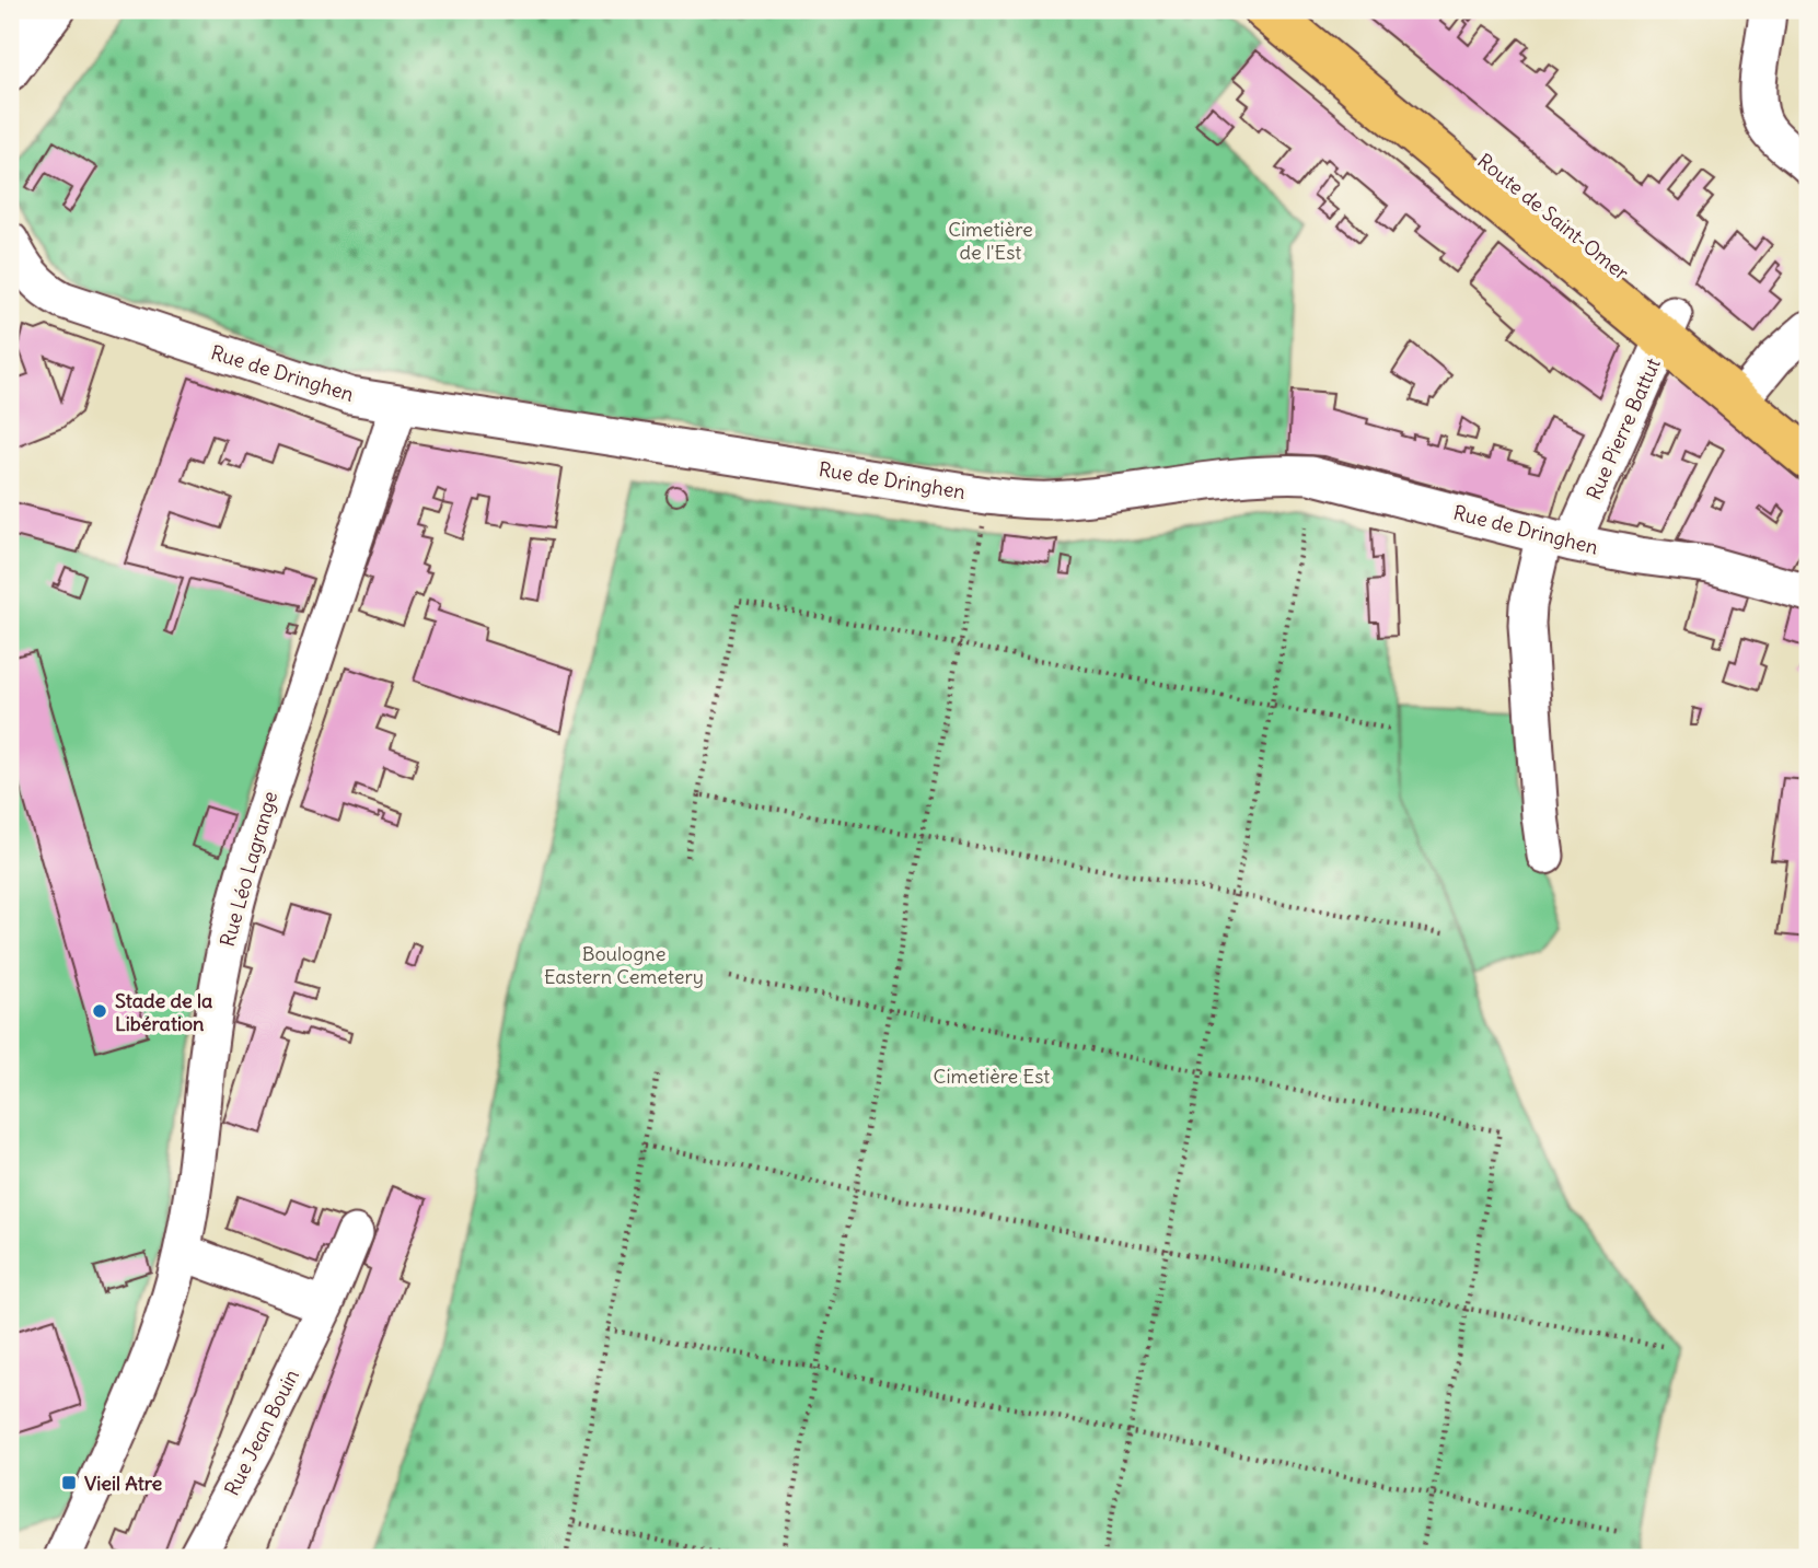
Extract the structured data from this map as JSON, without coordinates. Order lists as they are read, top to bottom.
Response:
{
  "streets": {
    "main road": ["Route de Saint-Omer"],
    "street": [
      "Rue de Dringhen",
      "Rue Pierre Battut",
      "Rue Léo Lagrange",
      "Rue Jean Bouin"
    ]
  },
  "crossings": [
    ["Route de Saint-Omer", "Rue Pierre Battut"],
    ["Rue de Dringhen", "Rue Pierre Battut"],
    ["Rue de Dringhen", "Rue Léo Lagrange"]
  ],
  "parks": ["Cimetière de l'Est", "Boulogne Eastern Cemetery", "Cimetière Est"],
  "places": {
    "other": ["Stade de la Libération"],
    "transit": ["Vieil Atre"]
  }
}
